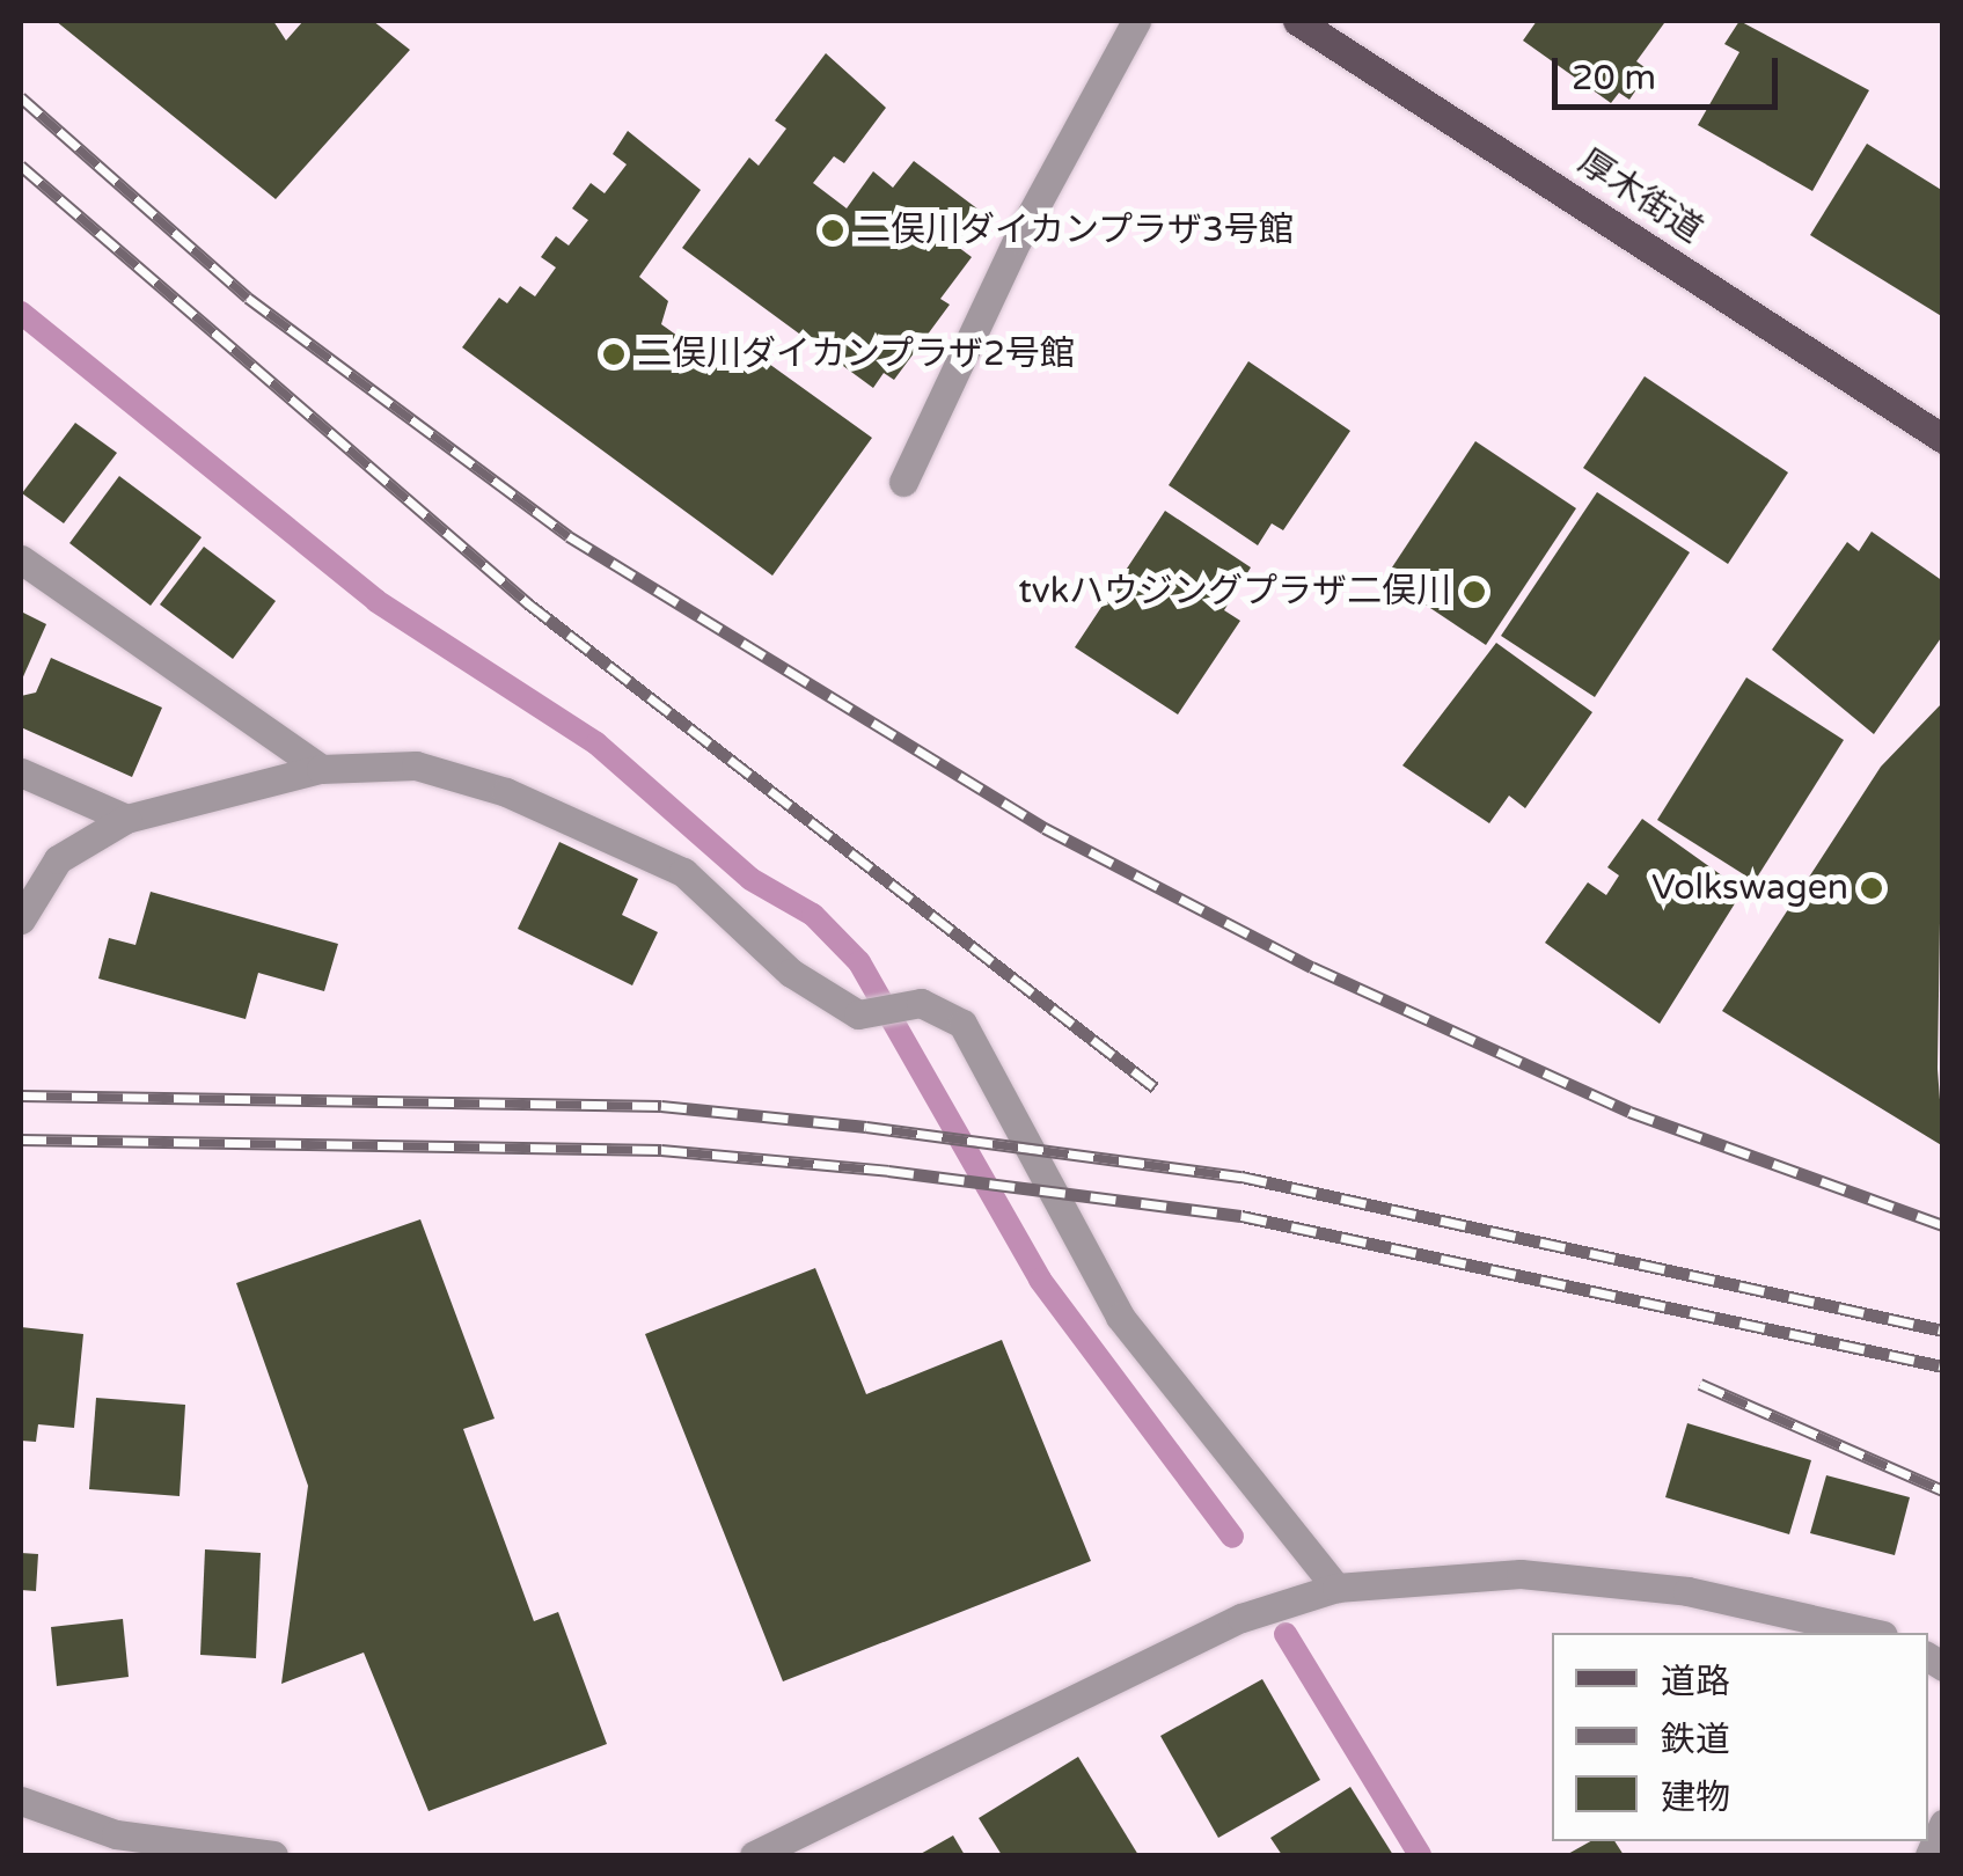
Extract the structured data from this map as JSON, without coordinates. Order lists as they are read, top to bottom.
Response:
{
  "streets": {
    "main road": ["厚木街道"]
  },
  "places": [
    "二俣川ダイカンプラザ3号館",
    "二俣川ダイカンプラザ2号館",
    "tvkハウジングプラザ二俣川",
    "Volkswagen"
  ],
  "legend": ["道路", "鉄道", "建物"],
  "scale_bar": "20 m"
}
